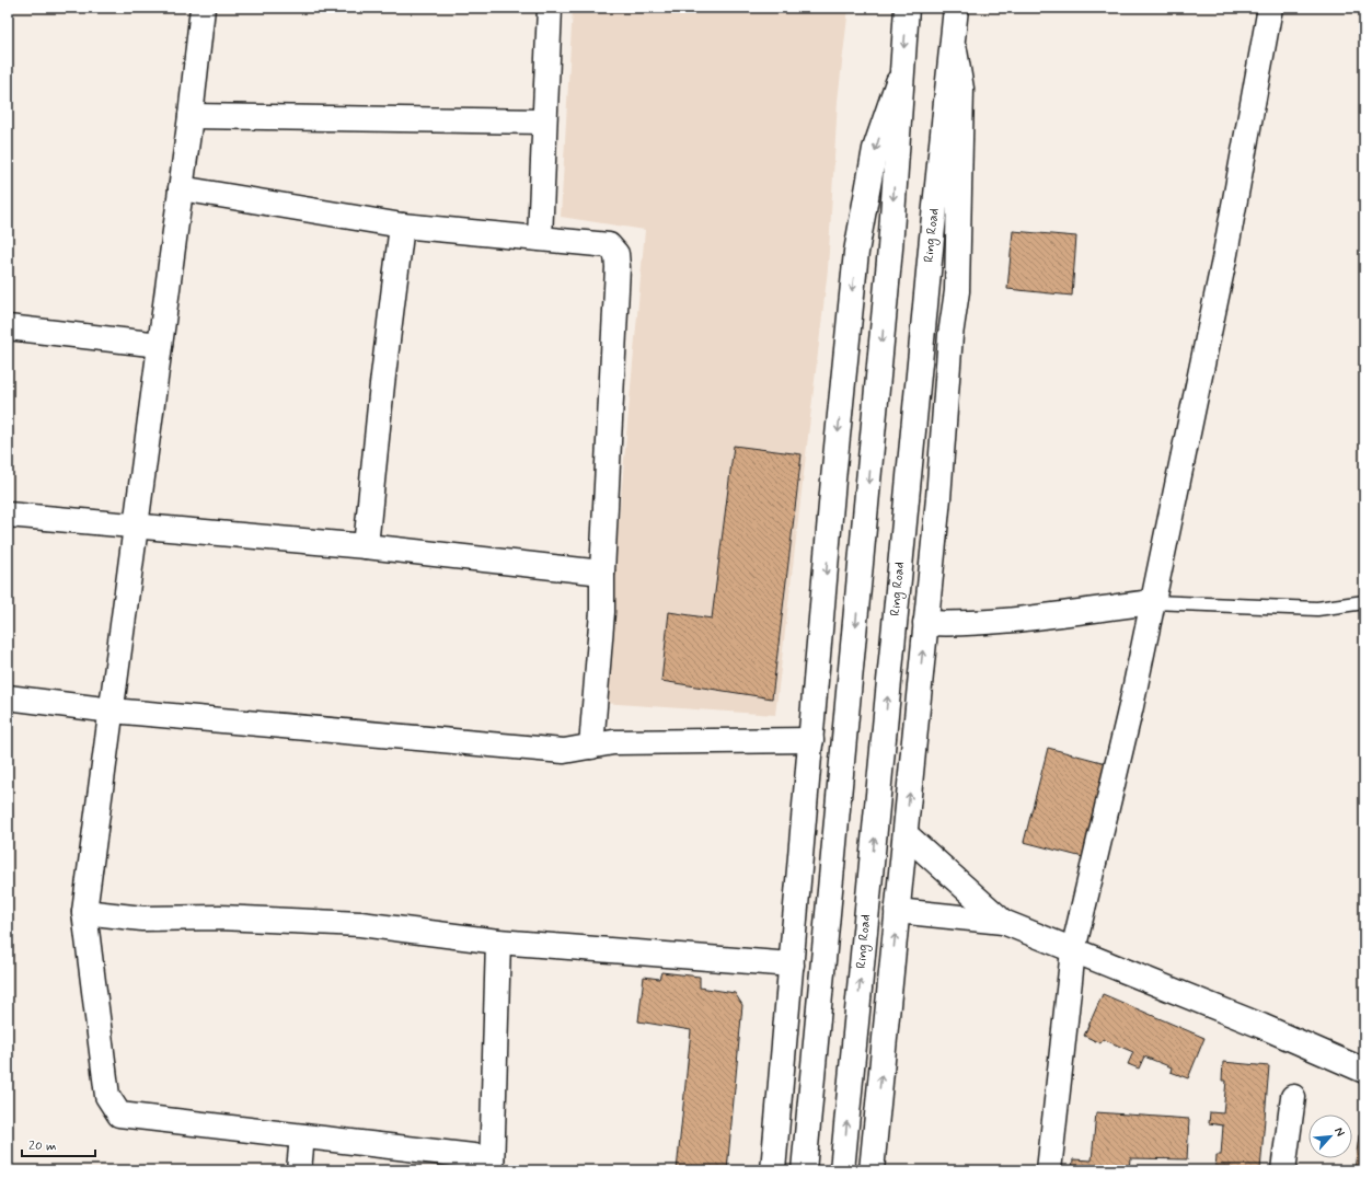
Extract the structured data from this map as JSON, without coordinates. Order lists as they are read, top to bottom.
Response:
{
  "streets": {
    "main road": ["Ring Road"]
  },
  "scale_bar": "20 m",
  "north": "top right"
}
